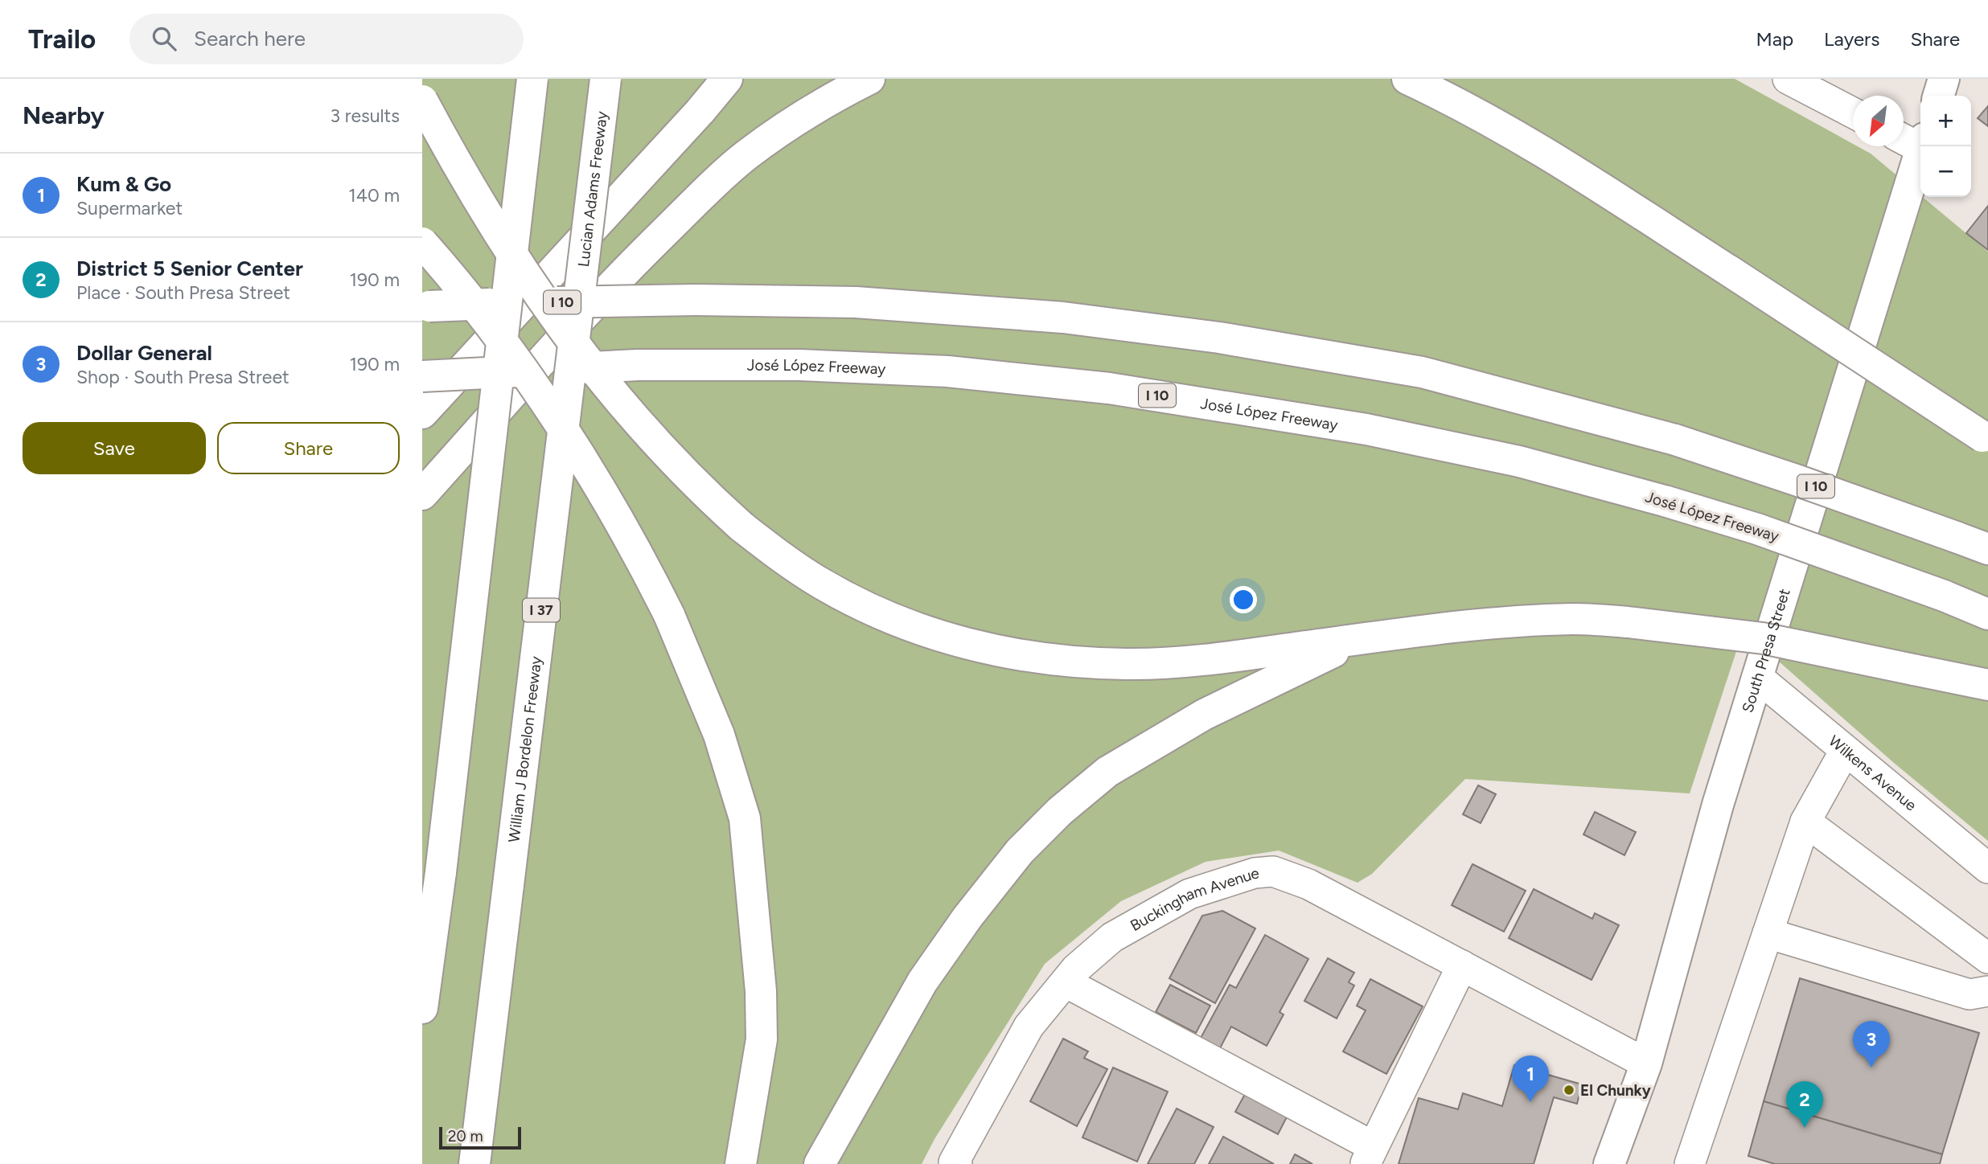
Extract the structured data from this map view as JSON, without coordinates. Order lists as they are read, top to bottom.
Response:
{
  "streets": {
    "main road": [
      "Lucian Adams Freeway",
      "I 10",
      "José López Freeway",
      "I 37",
      "South Presa Street",
      "William J Bordelon Freeway"
    ],
    "street": ["Wilkens Avenue", "Buckingham Avenue"]
  },
  "crossings": [
    ["Lucian Adams Freeway", "William J Bordelon Freeway"],
    ["South Presa Street", "Wilkens Avenue"],
    ["South Presa Street", "Buckingham Avenue"]
  ],
  "places": ["El Chunky"],
  "scale_bar": "20 m",
  "north": "bottom left",
  "page": {
    "header": "Trailo",
    "search": "Search here",
    "nav": ["Map", "Layers", "Share"],
    "heading": ["Nearby", "3 results"],
    "map_buttons": ["+", "−"],
    "list": [
      {
        "mark": "1",
        "name": "Kum & Go",
        "note": "Supermarket",
        "value": "140 m"
      },
      {
        "mark": "2",
        "name": "District 5 Senior Center",
        "note": "Place · South Presa Street",
        "value": "190 m"
      },
      {
        "mark": "3",
        "name": "Dollar General",
        "note": "Shop · South Presa Street",
        "value": "190 m"
      }
    ],
    "buttons": ["Save", "Share"],
    "pins": ["3", "1", "2"],
    "scale": "20 m"
  }
}
